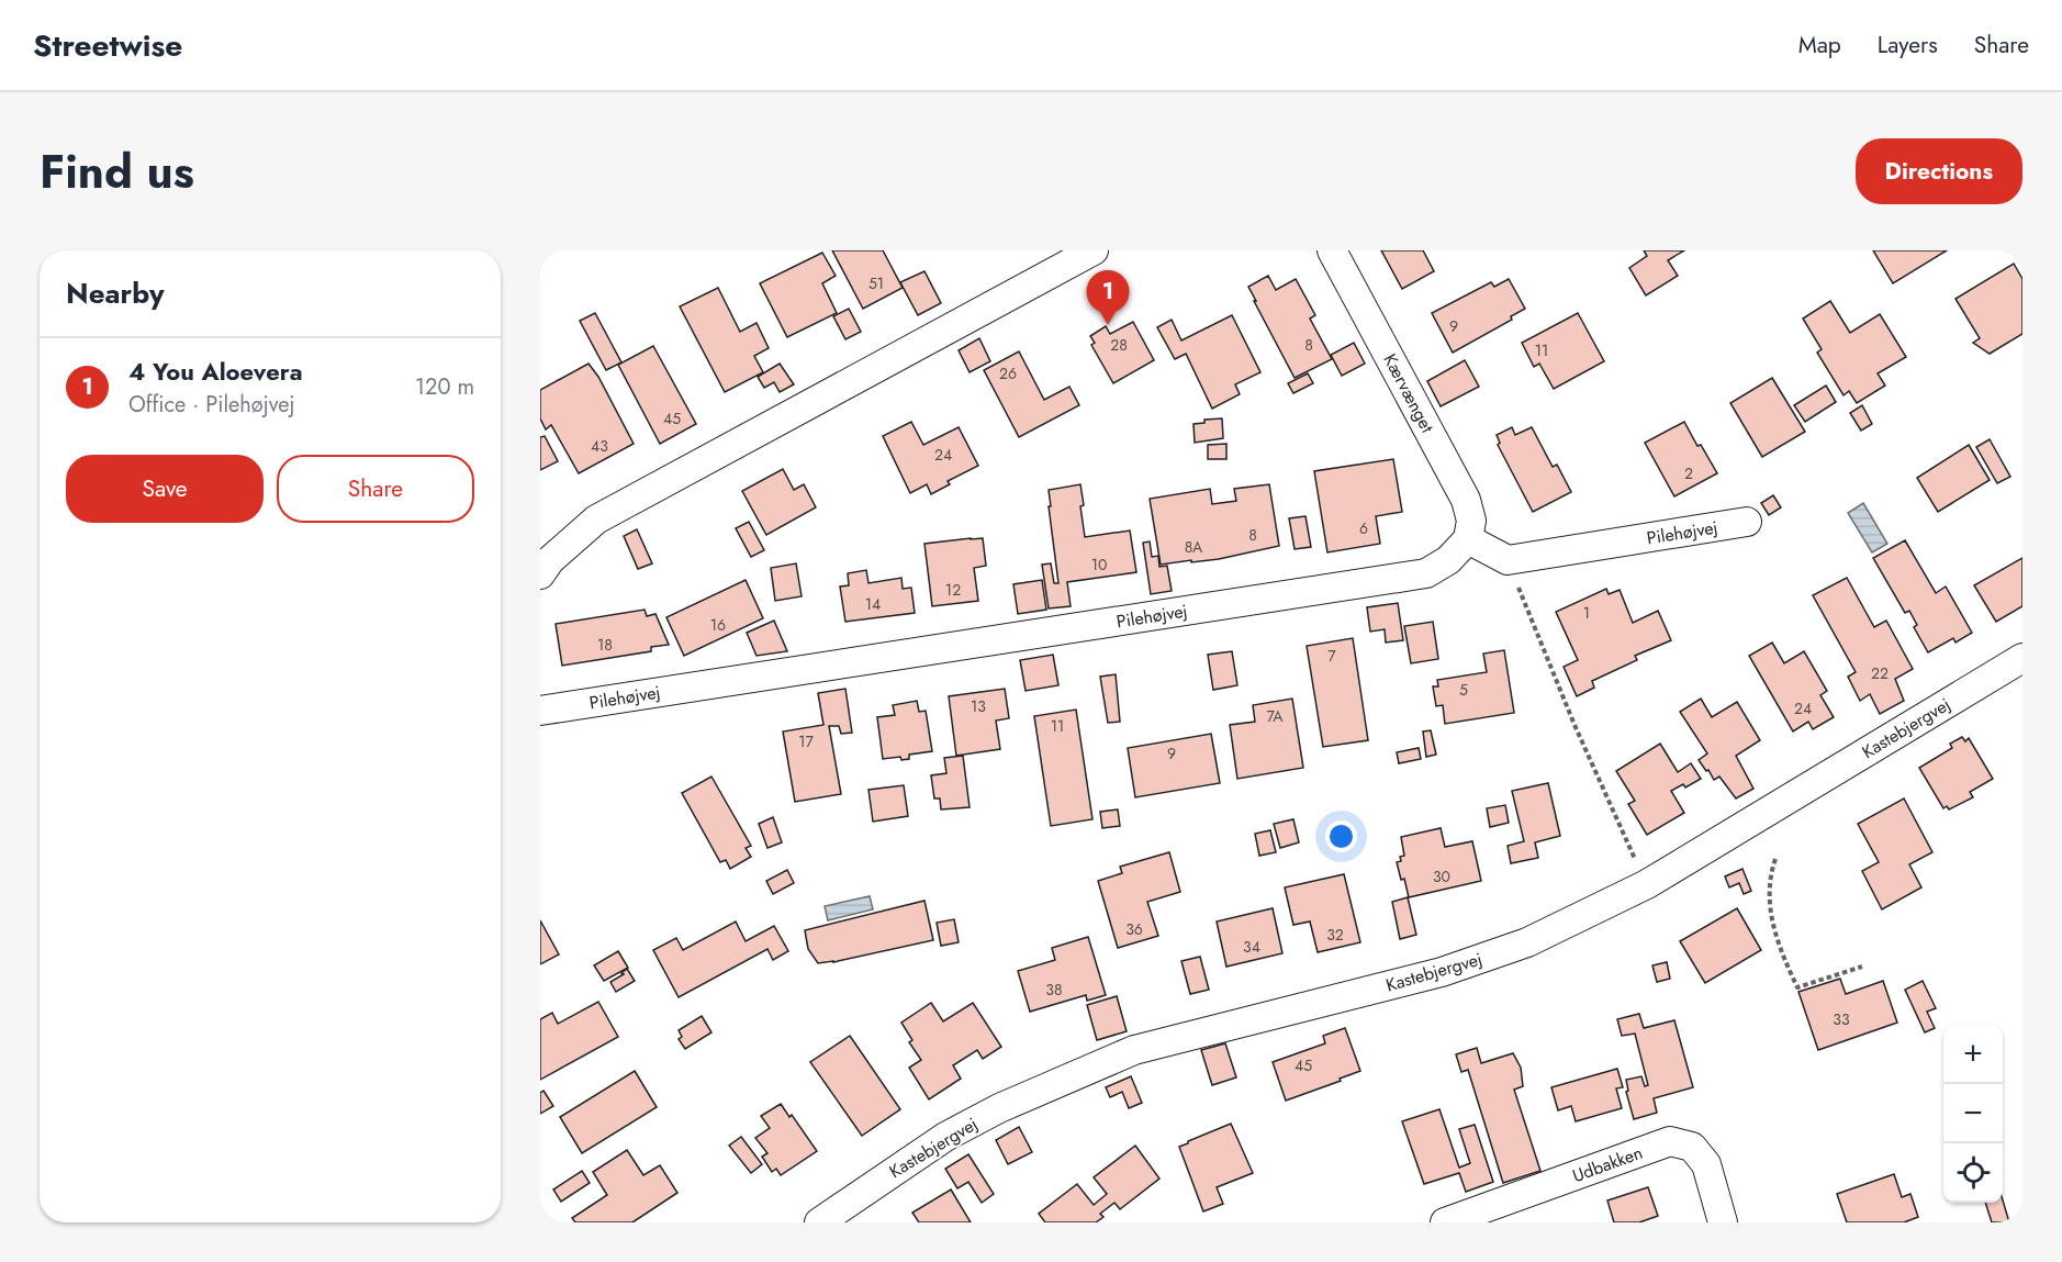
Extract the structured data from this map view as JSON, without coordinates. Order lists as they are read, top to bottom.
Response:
{
  "streets": {
    "street": [
      "Kærvænget",
      "Pilehøjvej",
      "Kastebjergvej",
      "Udbakken"
    ]
  },
  "crossings": [
    ["Kærvænget", "Pilehøjvej"]
  ],
  "house_numbers": [
    "51",
    "9",
    "28",
    "8",
    "11",
    "26",
    "45",
    "43",
    "24",
    "2",
    "6",
    "8",
    "8A",
    "10",
    "12",
    "14",
    "1",
    "16",
    "18",
    "7",
    "22",
    "5",
    "13",
    "24",
    "7A",
    "11",
    "17",
    "9",
    "30",
    "36",
    "32",
    "34",
    "38",
    "33",
    "45"
  ],
  "page": {
    "header": "Streetwise",
    "nav": ["Map", "Layers", "Share"],
    "title": "Find us",
    "buttons": [
      "Directions",
      ["Save", "Share"]
    ],
    "heading": "Nearby",
    "pins": "1",
    "list": [
      {
        "mark": "1",
        "name": "4 You Aloevera",
        "note": "Office · Pilehøjvej",
        "value": "120 m"
      }
    ],
    "map_buttons": ["+", "−"]
  }
}
